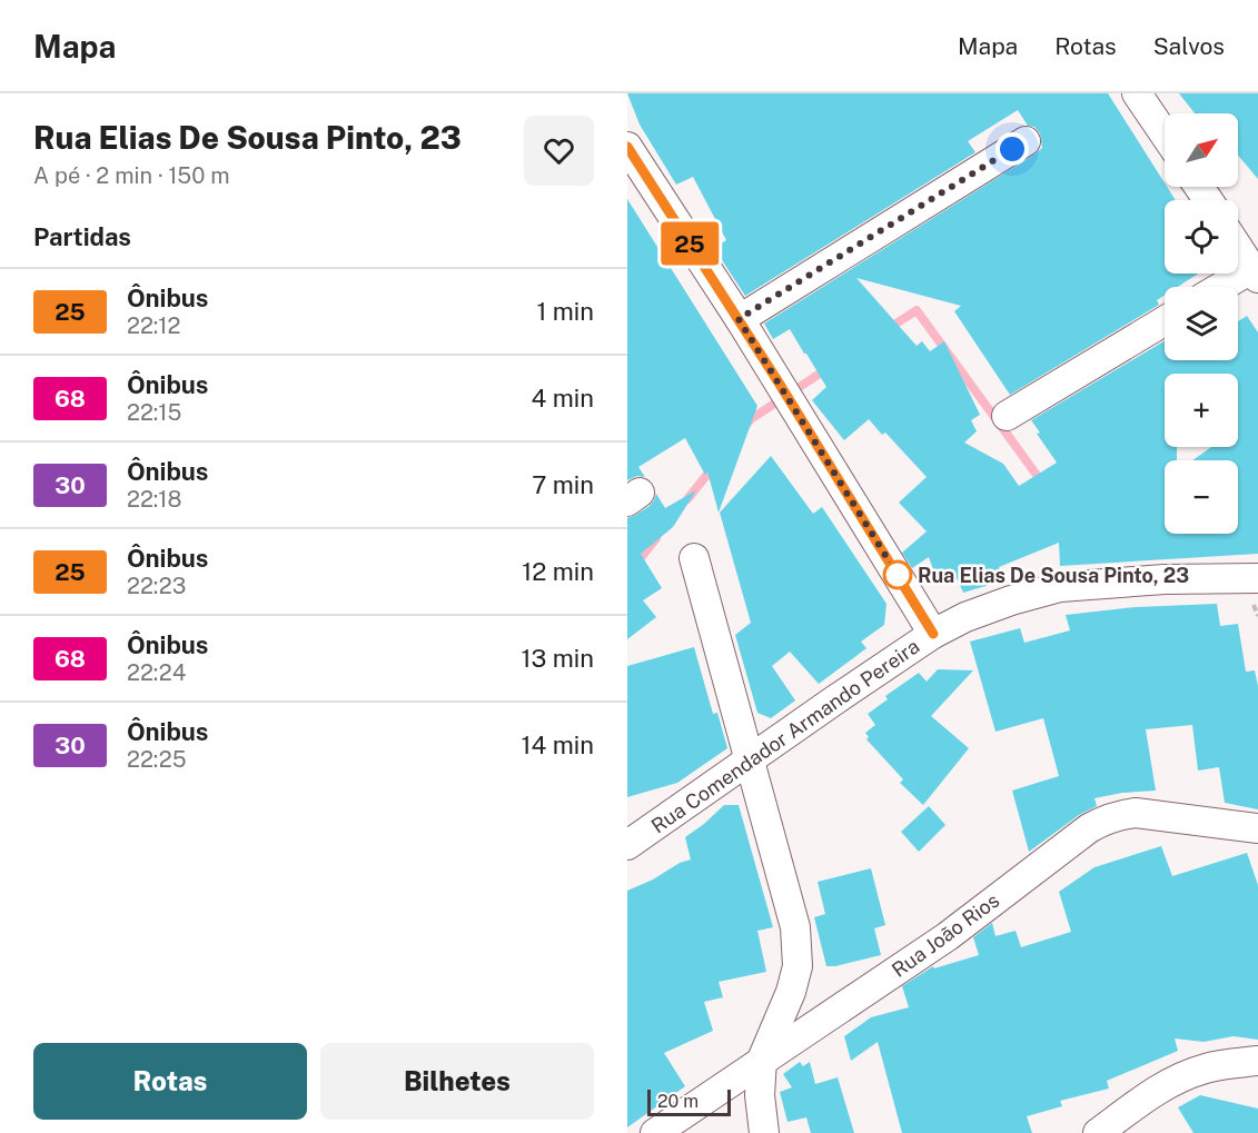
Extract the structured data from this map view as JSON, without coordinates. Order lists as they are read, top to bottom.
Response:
{
  "streets": {
    "street": ["Rua Comendador Armando Pereira", "Rua João Rios"]
  },
  "places": ["Rua Elias De Sousa Pinto, 23"],
  "lines": ["bus line 25"],
  "scale_bar": "20 m",
  "north": "top right",
  "page": {
    "header": "Mapa",
    "nav": ["Mapa", "Rotas", "Salvos"],
    "heading": [
      ["Rua Elias De Sousa Pinto, 23", "A pé · 2 min · 150 m"],
      "Partidas"
    ],
    "on_map": "25",
    "map_buttons": ["+", "−"],
    "list": [
      {
        "mark": "25",
        "name": "Ônibus",
        "note": "22:12",
        "value": "1 min"
      },
      {
        "mark": "68",
        "name": "Ônibus",
        "note": "22:15",
        "value": "4 min"
      },
      {
        "mark": "30",
        "name": "Ônibus",
        "note": "22:18",
        "value": "7 min"
      },
      {
        "mark": "25",
        "name": "Ônibus",
        "note": "22:23",
        "value": "12 min"
      },
      {
        "mark": "68",
        "name": "Ônibus",
        "note": "22:24",
        "value": "13 min"
      },
      {
        "mark": "30",
        "name": "Ônibus",
        "note": "22:25",
        "value": "14 min"
      }
    ],
    "buttons": ["Rotas", "Bilhetes"],
    "scale": "20 m"
  }
}
